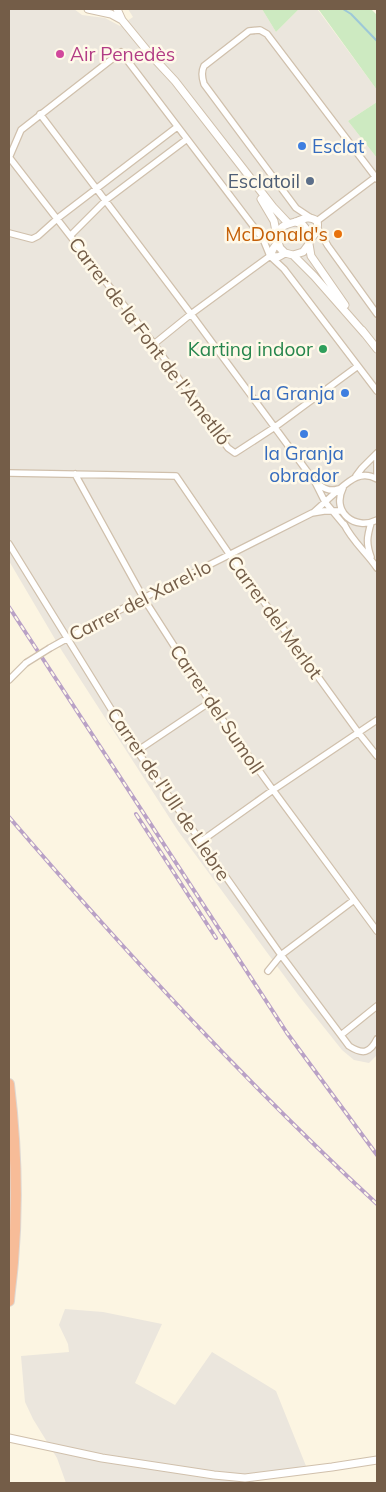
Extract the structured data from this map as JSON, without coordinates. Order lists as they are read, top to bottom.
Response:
{
  "streets": {
    "street": [
      "Carrer de la Font de l'Ametlló",
      "Carrer del Xarel·lo",
      "Carrer del Merlot",
      "Carrer del Sumoll",
      "Carrer de l'Ull de Llebre"
    ]
  },
  "crossings": [
    ["Carrer del Xarel·lo", "Carrer del Merlot"],
    ["Carrer del Xarel·lo", "Carrer del Sumoll"],
    ["Carrer del Xarel·lo", "Carrer de l'Ull de Llebre"],
    ["Carrer del Merlot", "Carrer del Sumoll"]
  ],
  "places": [
    "Air Penedès",
    "Esclat",
    "Esclatoil",
    "McDonald's",
    "Karting indoor",
    "La Granja",
    "la Granja obrador"
  ]
}
